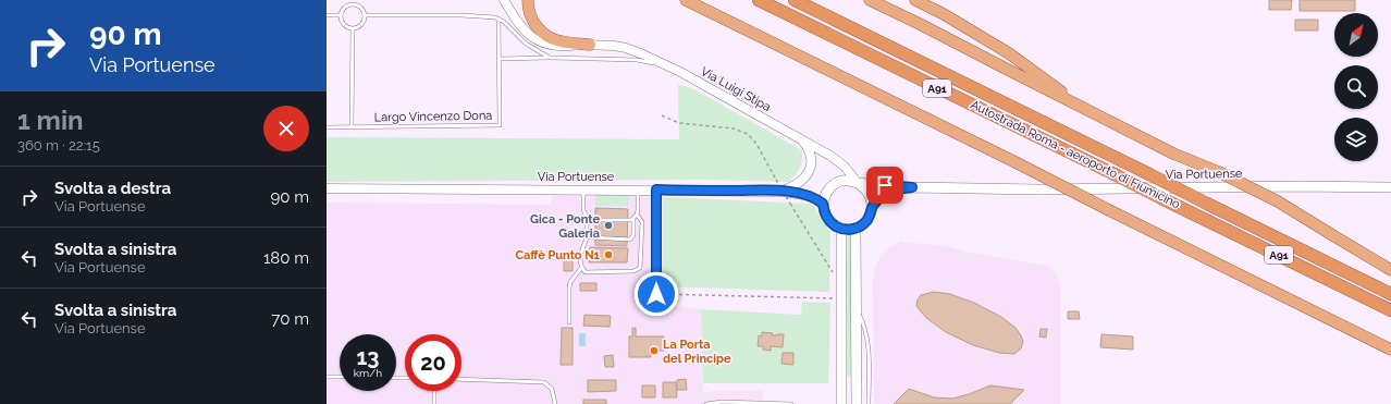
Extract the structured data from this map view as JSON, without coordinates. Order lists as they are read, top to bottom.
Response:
{
  "streets": {
    "highway": ["A91", "Autostrada Roma - aeroporto di Fiumicino"],
    "main road": ["Via Portuense"],
    "street": ["Via Luigi Stipa"],
    "lane": ["Largo Vincenzo Dona"]
  },
  "crossings": [
    ["Via Luigi Stipa", "Via Portuense"]
  ],
  "places": ["Gica - Ponte Galeria", "Caffè Punto N1", "La Porta del Principe"],
  "north": "top right",
  "page": {
    "turn": ["90 m", "Via Portuense"],
    "heading": ["1 min", "360 m · 22:15"],
    "list": [
      {
        "name": "Svolta a destra",
        "note": "Via Portuense",
        "value": "90 m"
      },
      {
        "name": "Svolta a sinistra",
        "note": "Via Portuense",
        "value": "180 m"
      },
      {
        "name": "Svolta a sinistra",
        "note": "Via Portuense",
        "value": "70 m"
      }
    ],
    "speed": "13 km/h",
    "limit": "20"
  }
}
